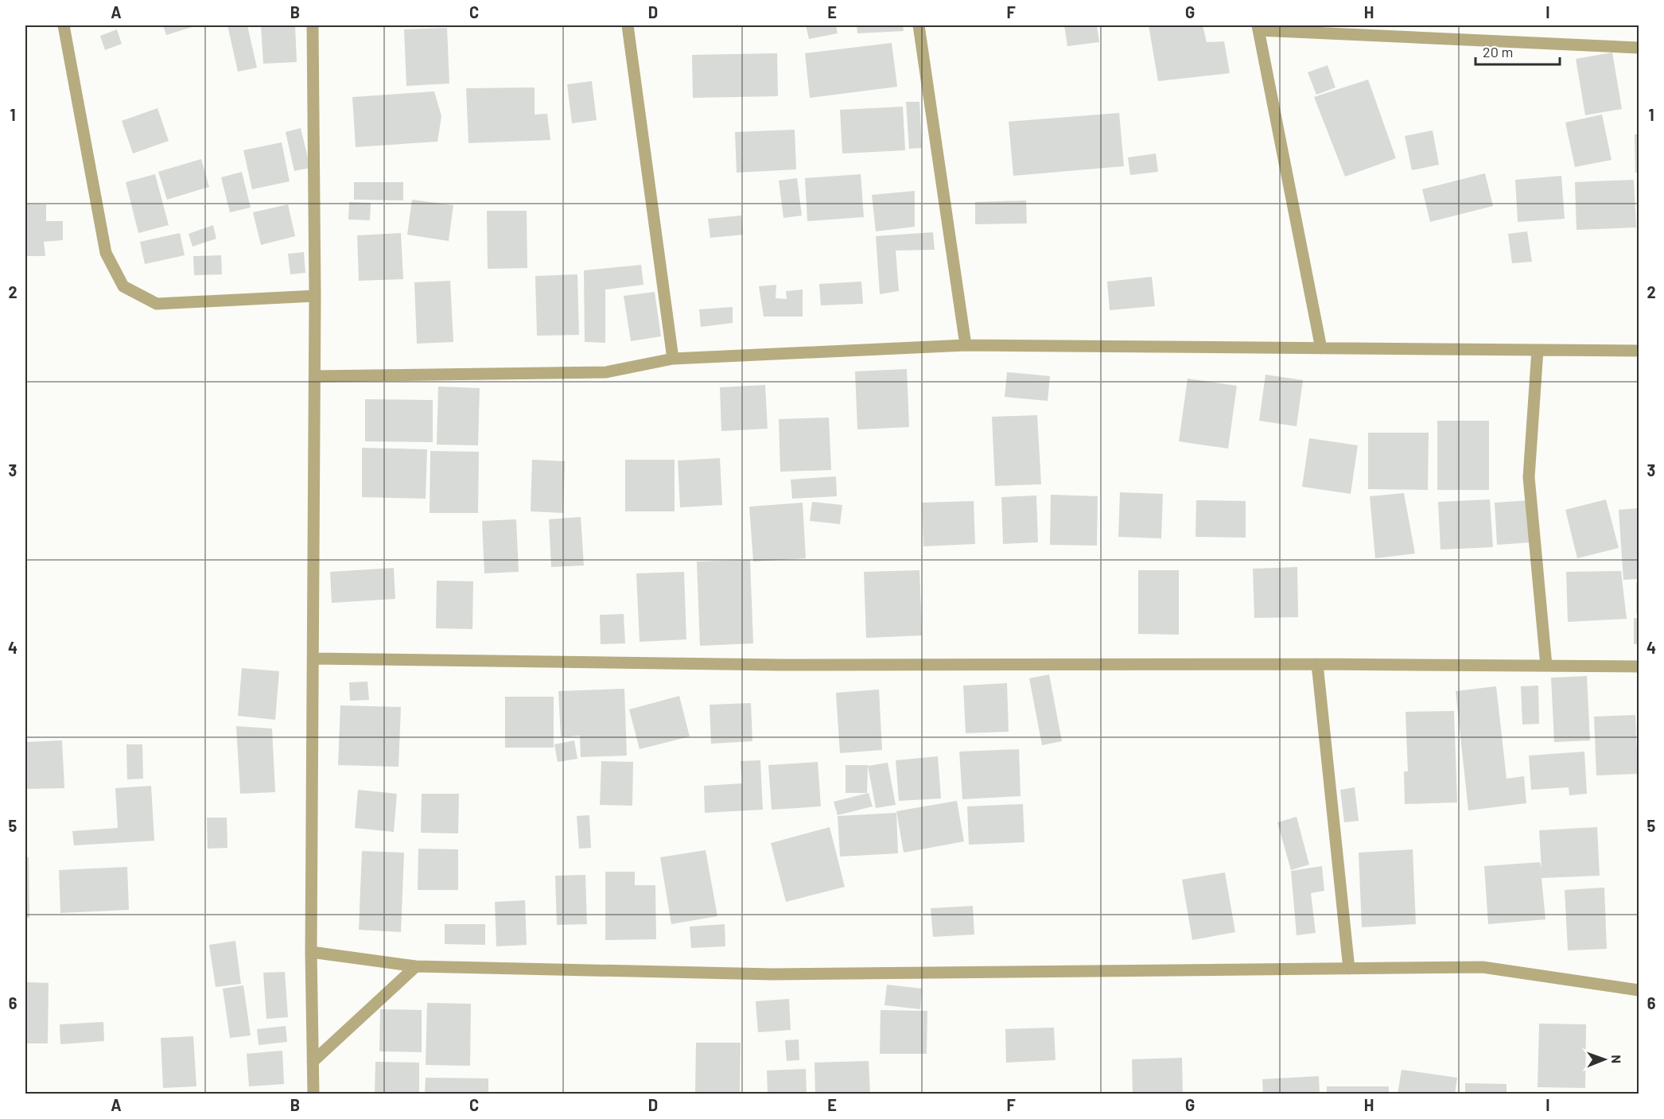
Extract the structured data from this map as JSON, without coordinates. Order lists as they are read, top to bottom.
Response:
{
  "scale_bar": "20 m",
  "north": "right",
  "grid": {
    "columns": [
      "A",
      "B",
      "C",
      "D",
      "E",
      "F",
      "G",
      "H",
      "I"
    ],
    "rows": [
      "1",
      "2",
      "3",
      "4",
      "5",
      "6"
    ]
  }
}
